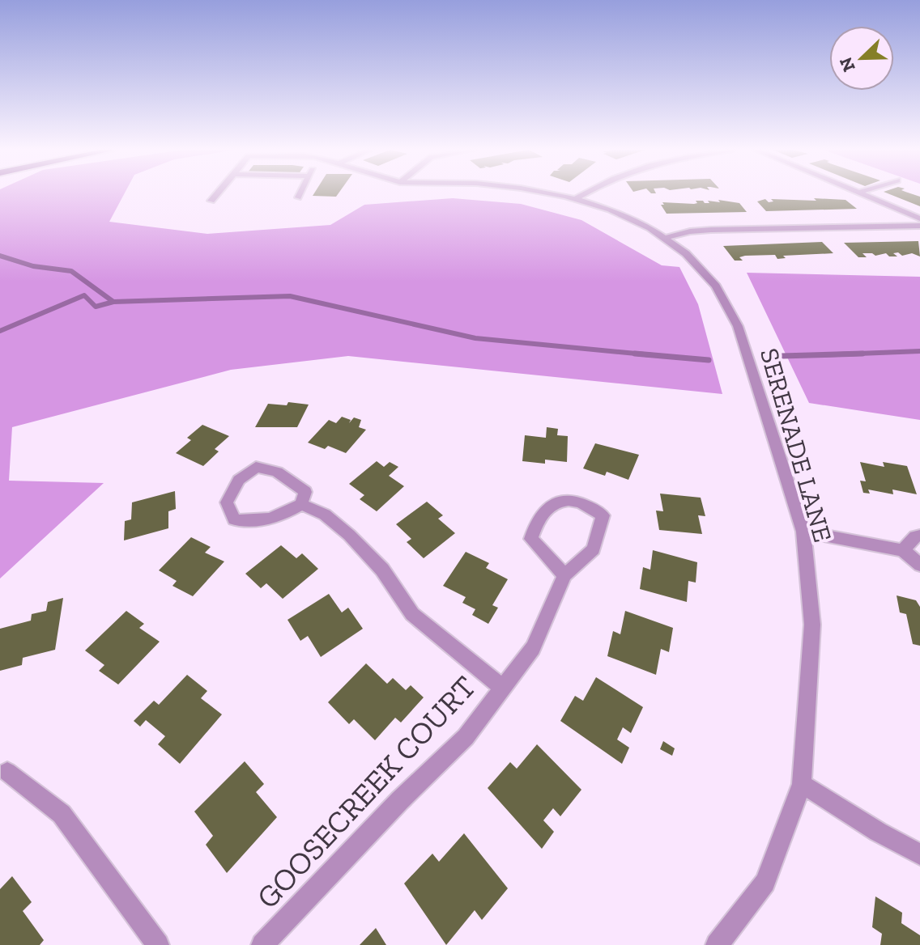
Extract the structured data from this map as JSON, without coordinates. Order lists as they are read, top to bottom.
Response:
{
  "streets": {
    "street": ["SERENADE LANE", "GOOSECREEK COURT"]
  },
  "north": "bottom left"
}
